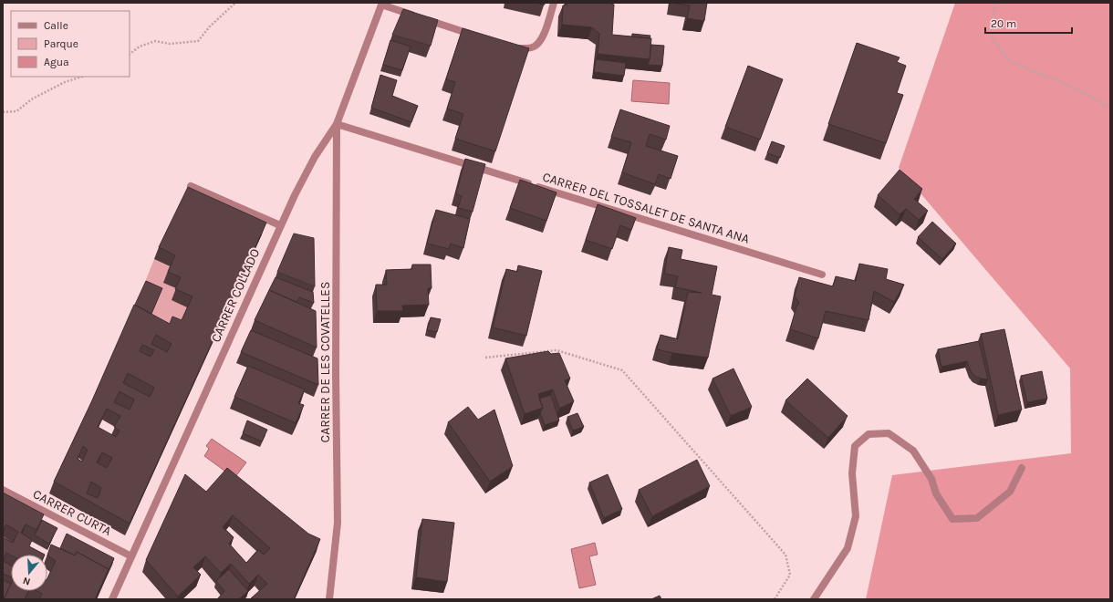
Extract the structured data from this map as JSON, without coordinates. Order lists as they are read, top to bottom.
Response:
{
  "streets": {
    "street": [
      "CARRER DEL TOSSALET DE SANTA ANA",
      "CARRER COLLADO",
      "CARRER DE LES COVATELLES",
      "CARRER CURTA"
    ]
  },
  "crossings": [
    ["CARRER DEL TOSSALET DE SANTA ANA", "CARRER COLLADO"],
    ["CARRER DEL TOSSALET DE SANTA ANA", "CARRER DE LES COVATELLES"],
    ["CARRER COLLADO", "CARRER DE LES COVATELLES"],
    ["CARRER COLLADO", "CARRER CURTA"]
  ],
  "legend": ["Calle", "Parque", "Agua"],
  "scale_bar": "20 m",
  "north": "bottom"
}
